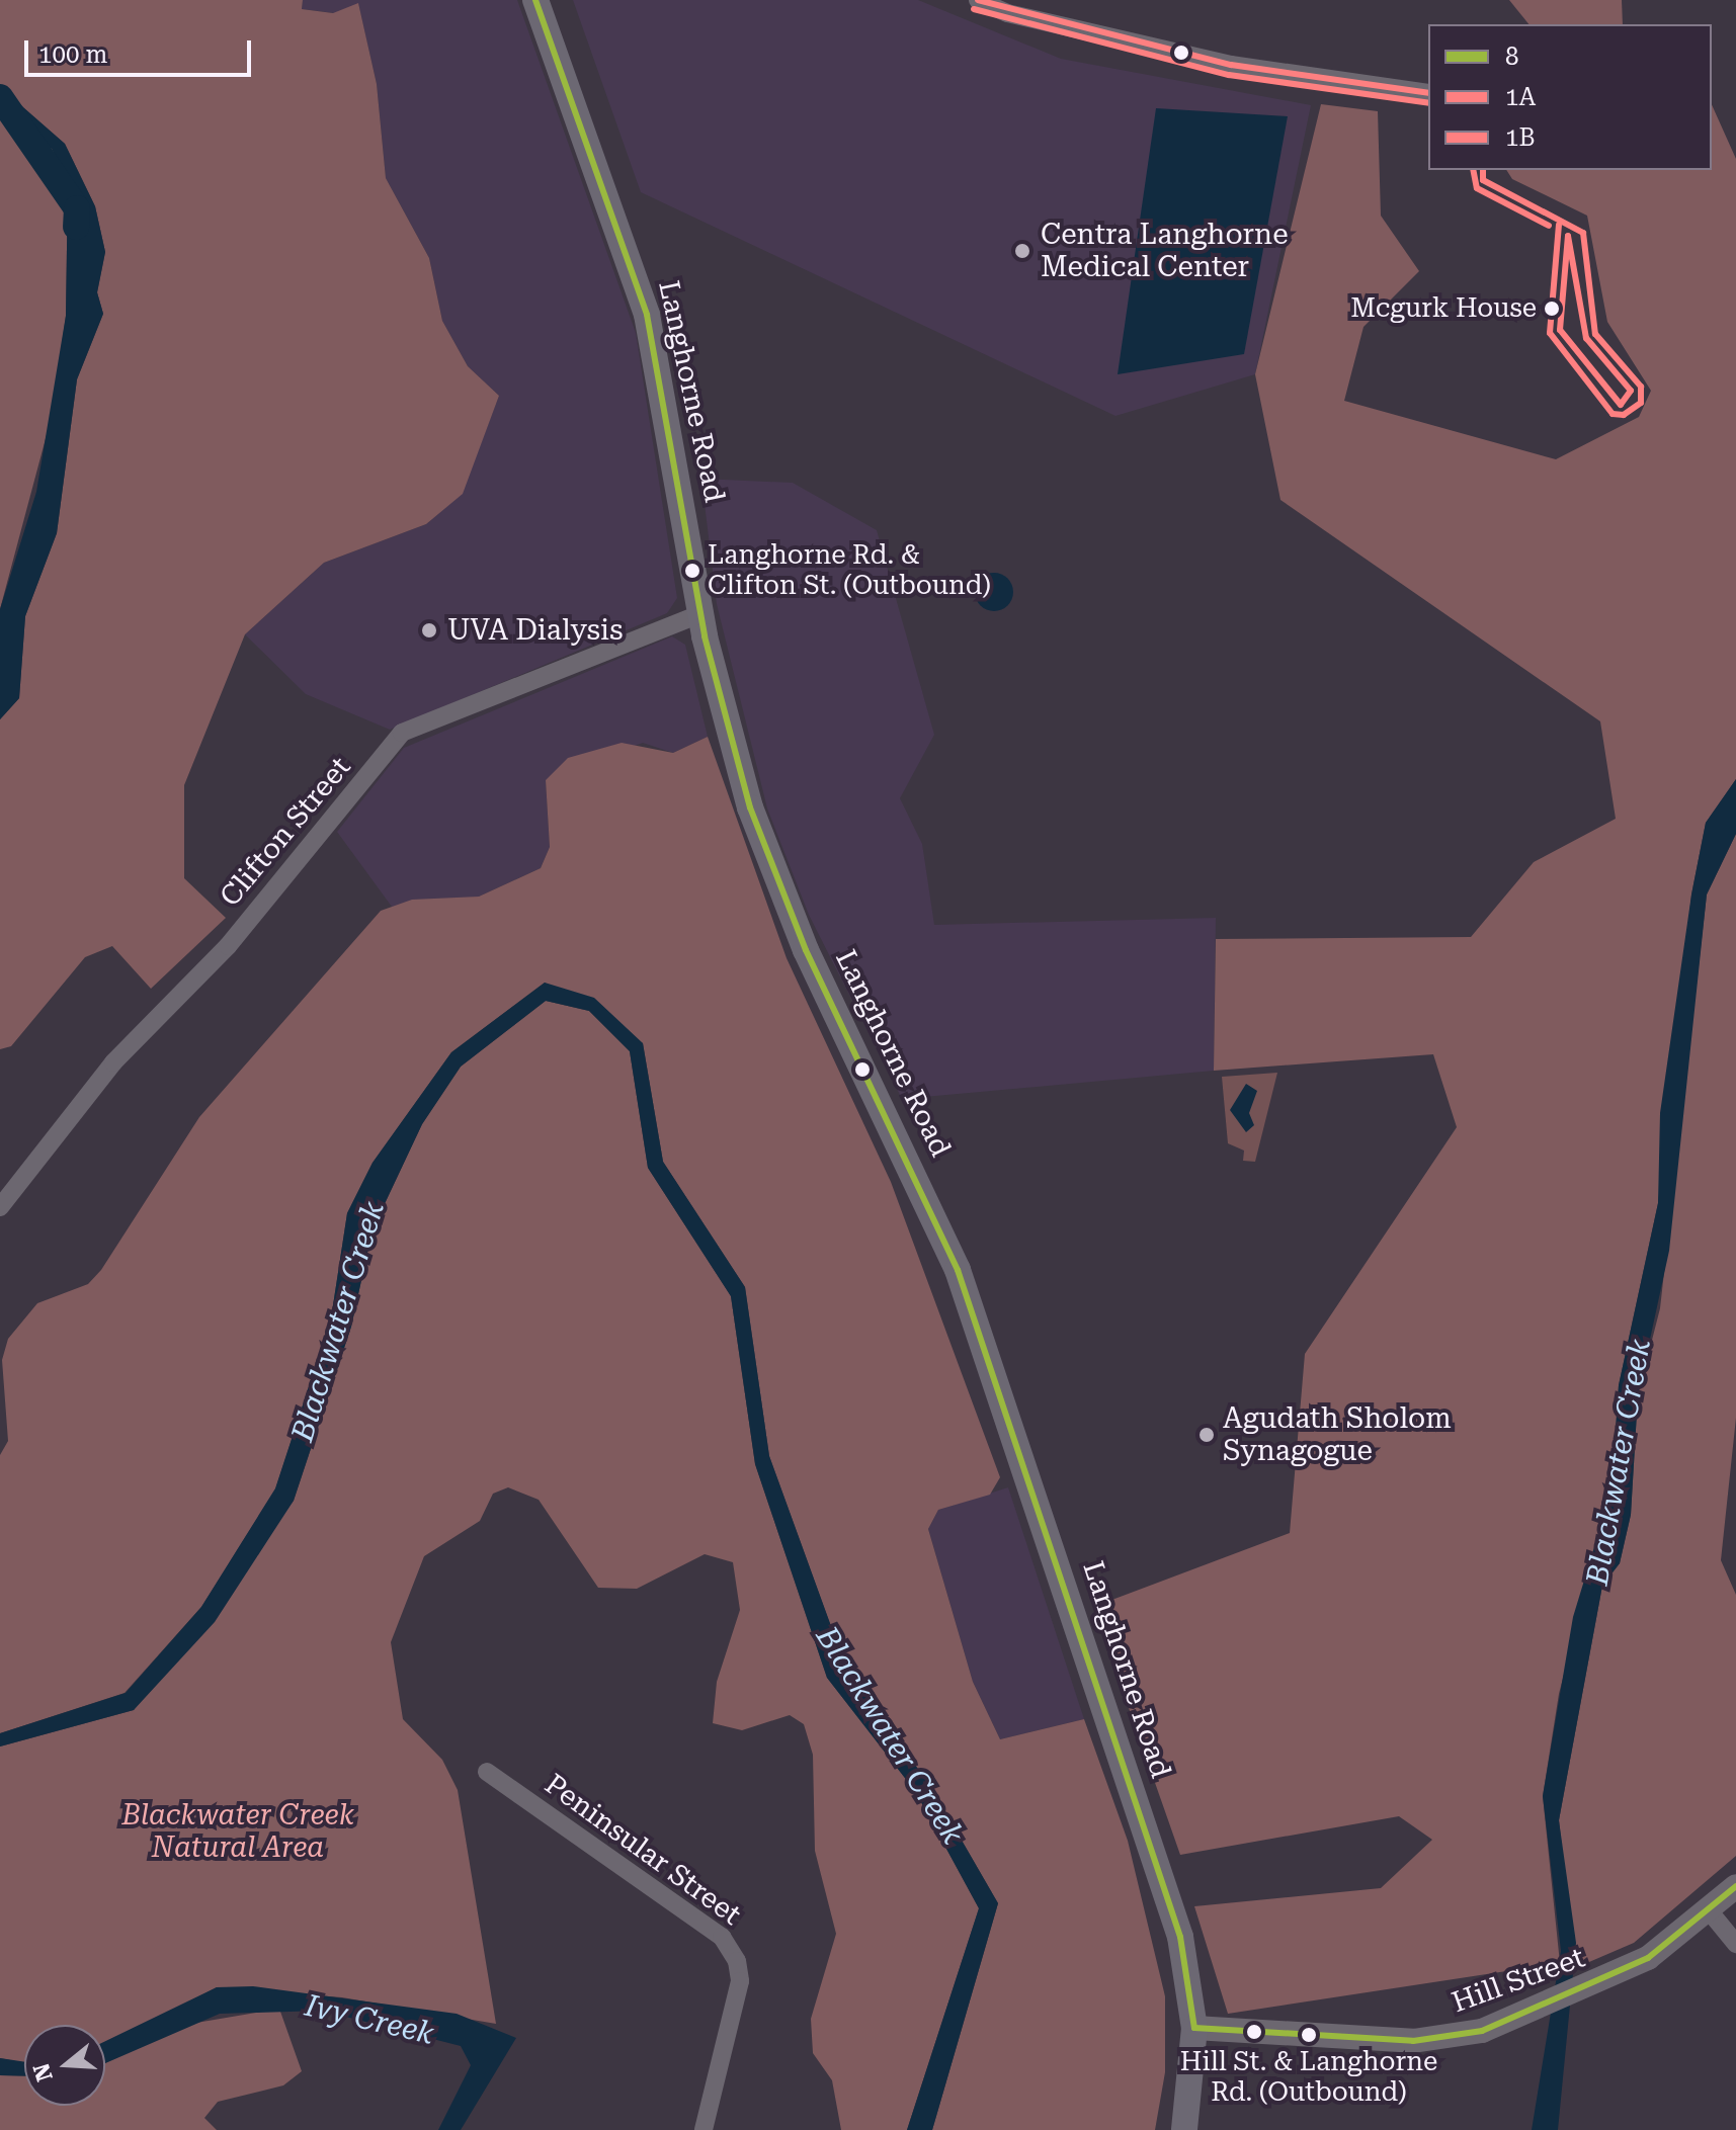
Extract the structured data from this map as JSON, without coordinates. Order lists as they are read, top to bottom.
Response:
{
  "streets": {
    "main road": ["Langhorne Road"],
    "street": ["Clifton Street", "Peninsular Street", "Hill Street"]
  },
  "crossings": [
    ["Langhorne Road", "Clifton Street"],
    ["Langhorne Road", "Hill Street"]
  ],
  "water": ["Blackwater Creek", "Ivy Creek"],
  "parks": ["Blackwater Creek Natural Area"],
  "places": [
    "Centra Langhorne Medical Center",
    "Mcgurk House",
    "Langhorne Rd. & Clifton St. (Outbound)",
    "UVA Dialysis",
    "Agudath Sholom Synagogue",
    "Hill St. & Langhorne Rd. (Outbound)"
  ],
  "lines": ["transit line 8", "transit line 1A", "transit line 1B"],
  "legend": ["8", "1A", "1B"],
  "scale_bar": "100 m",
  "north": "left"
}
